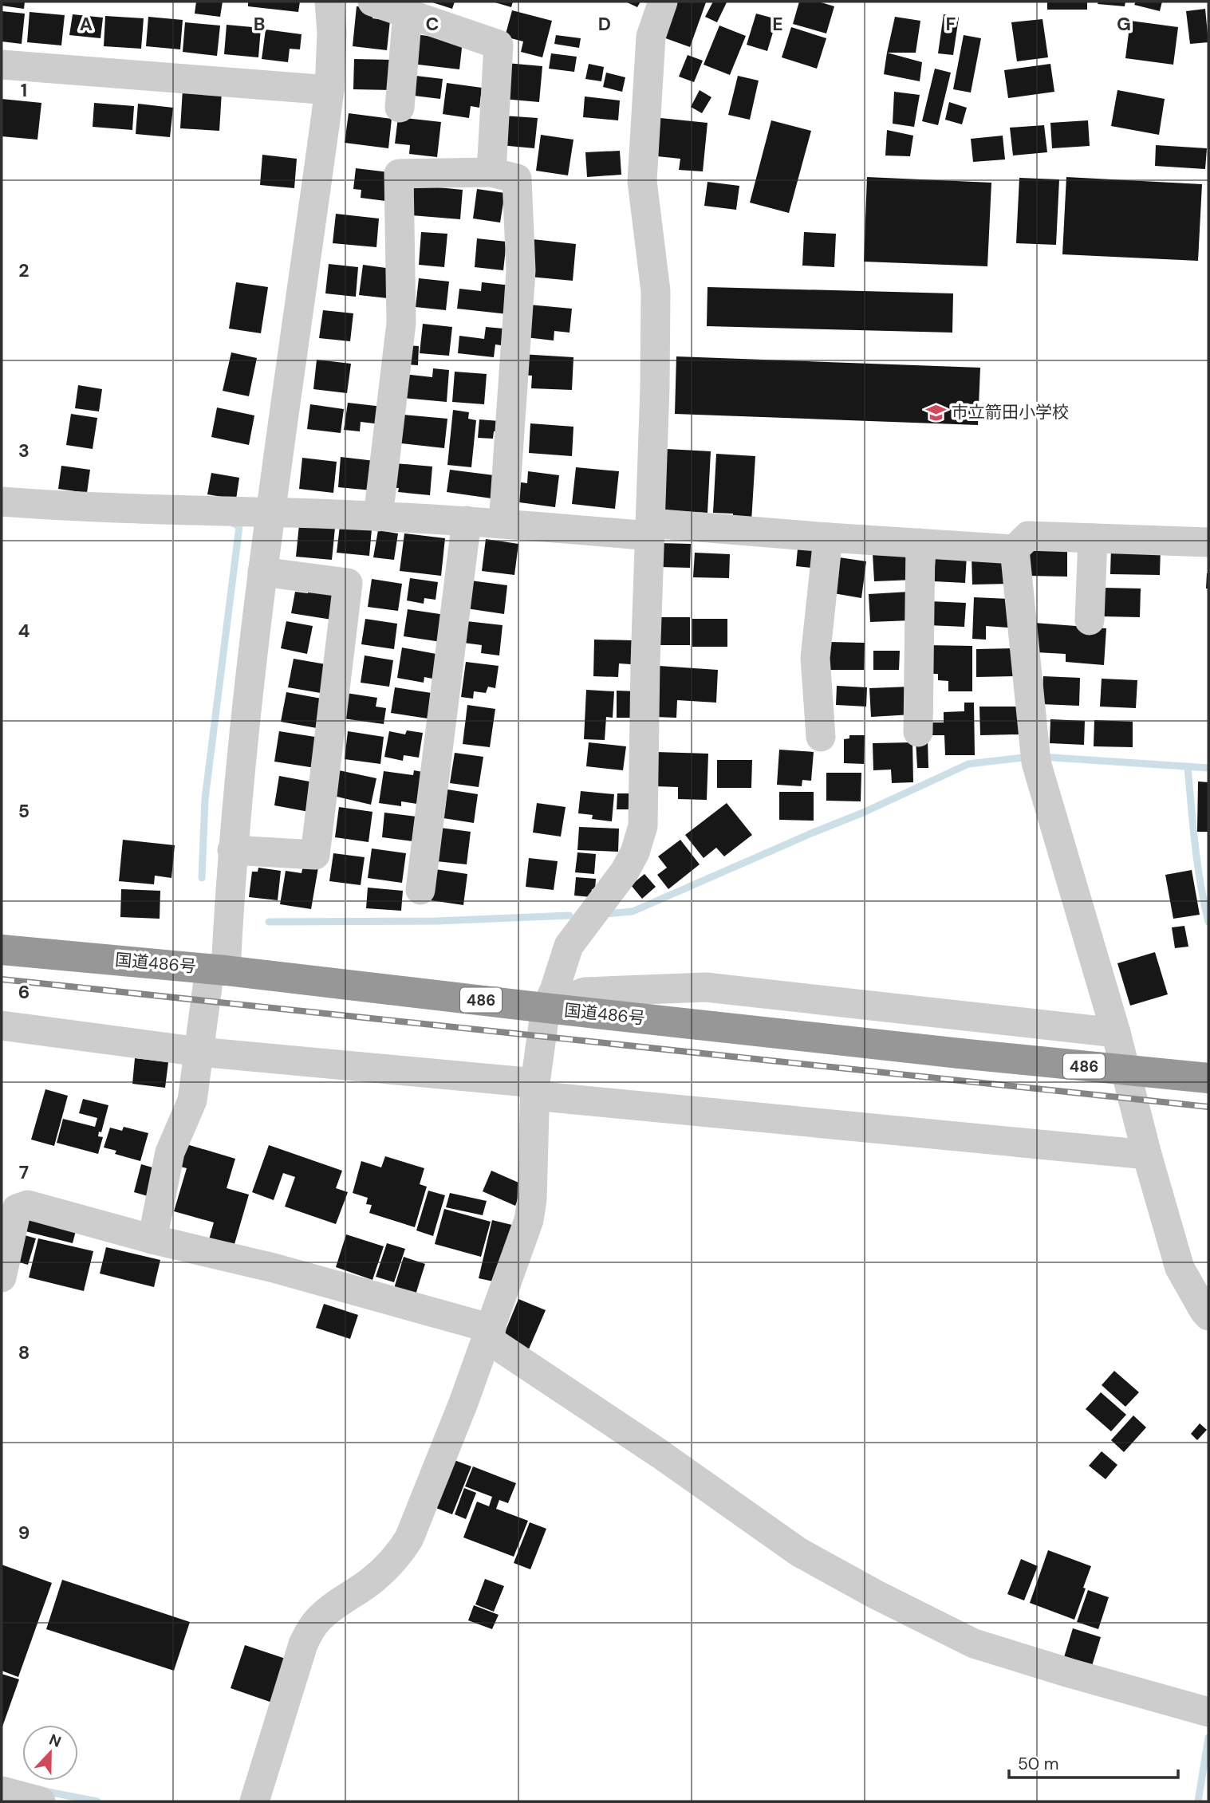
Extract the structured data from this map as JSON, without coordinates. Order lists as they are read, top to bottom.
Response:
{
  "streets": {
    "highway": ["国道486号", "486"]
  },
  "places": {
    "school or university": ["市立箭田小学校"]
  },
  "scale_bar": "50 m",
  "north": "top",
  "grid": {
    "columns": [
      "A",
      "B",
      "C",
      "D",
      "E",
      "F",
      "G"
    ],
    "rows": [
      "1",
      "2",
      "3",
      "4",
      "5",
      "6",
      "7",
      "8",
      "9"
    ]
  }
}
